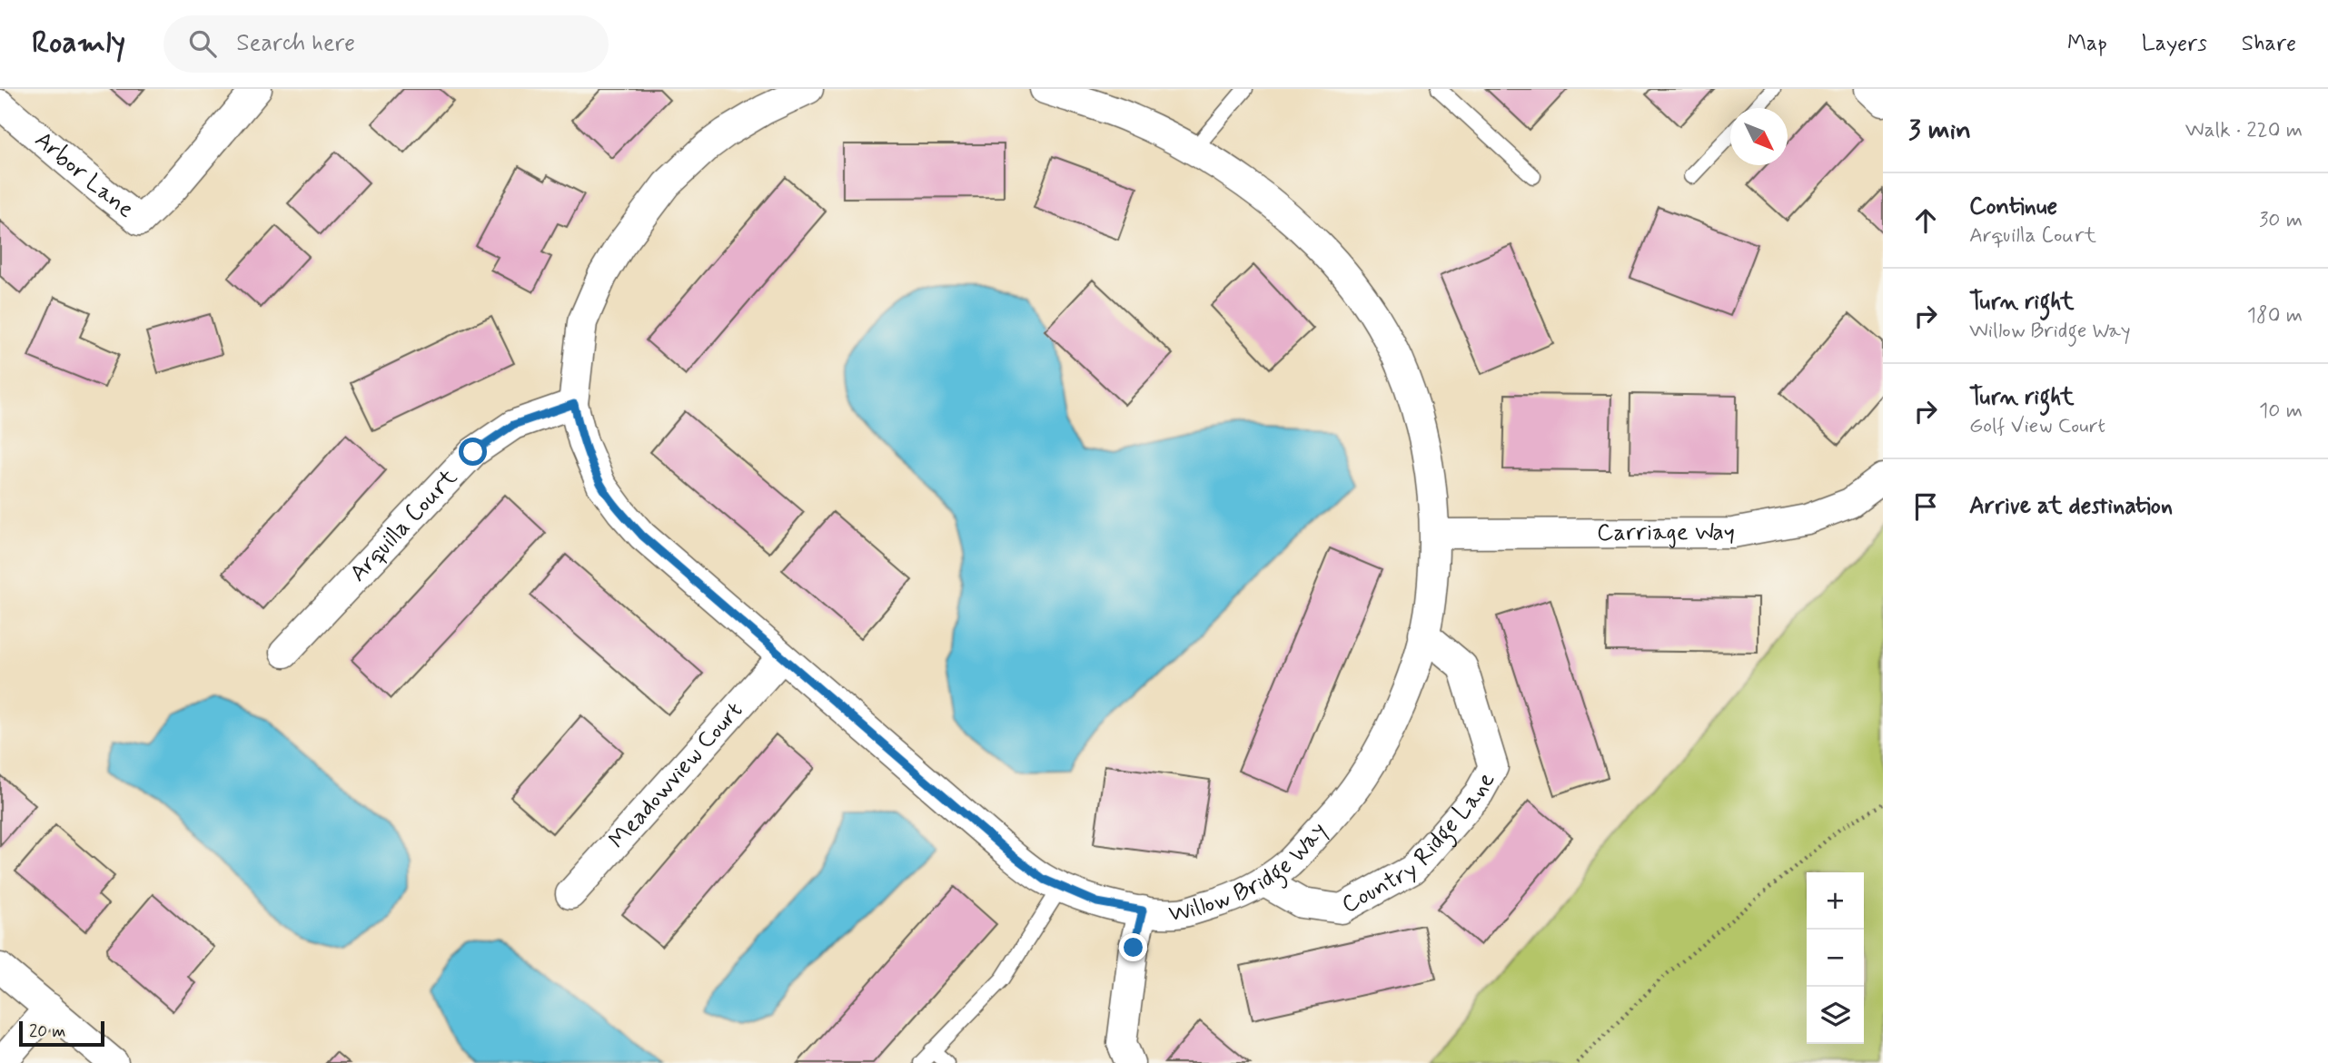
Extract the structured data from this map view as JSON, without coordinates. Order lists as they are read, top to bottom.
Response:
{
  "streets": {
    "street": [
      "Arbor Lane",
      "Arquilla Court",
      "Carriage Way",
      "Meadowview Court",
      "Country Ridge Lane",
      "Willow Bridge Way"
    ]
  },
  "crossings": [
    ["Arquilla Court", "Willow Bridge Way"],
    ["Carriage Way", "Willow Bridge Way"],
    ["Meadowview Court", "Willow Bridge Way"],
    ["Country Ridge Lane", "Willow Bridge Way"]
  ],
  "scale_bar": "20 m",
  "north": "bottom right",
  "page": {
    "header": "Roamly",
    "search": "Search here",
    "nav": ["Map", "Layers", "Share"],
    "heading": ["3 min", "Walk · 220 m"],
    "list": [
      ["Continue", "Arquilla Court", "30 m"],
      ["Turn right", "Willow Bridge Way", "180 m"],
      ["Turn right", "Golf View Court", "10 m"],
      "Arrive at destination"
    ],
    "map_buttons": ["+", "−"],
    "scale": "20 m"
  }
}
